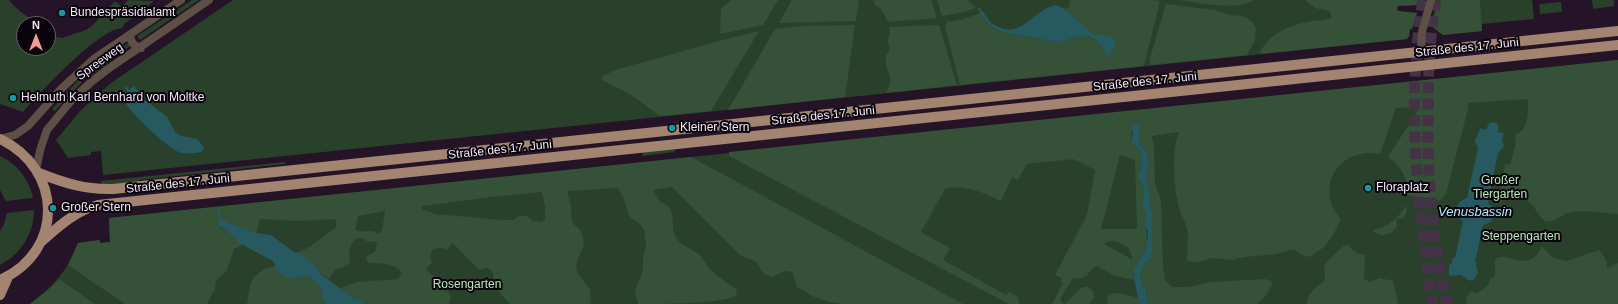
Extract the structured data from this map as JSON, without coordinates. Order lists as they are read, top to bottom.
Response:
{
  "streets": {
    "main road": ["Straße des 17. Juni"],
    "street": ["Spreeweg"]
  },
  "crossings": [
    ["Straße des 17. Juni", "Spreeweg"]
  ],
  "water": ["Venusbassin"],
  "parks": ["Großer Tiergarten", "Steppengarten", "Rosengarten"],
  "places": [
    "Bundespräsidialamt",
    "Helmuth Karl Bernhard von Moltke",
    "Kleiner Stern",
    "Floraplatz",
    "Großer Stern"
  ],
  "north": "top"
}
